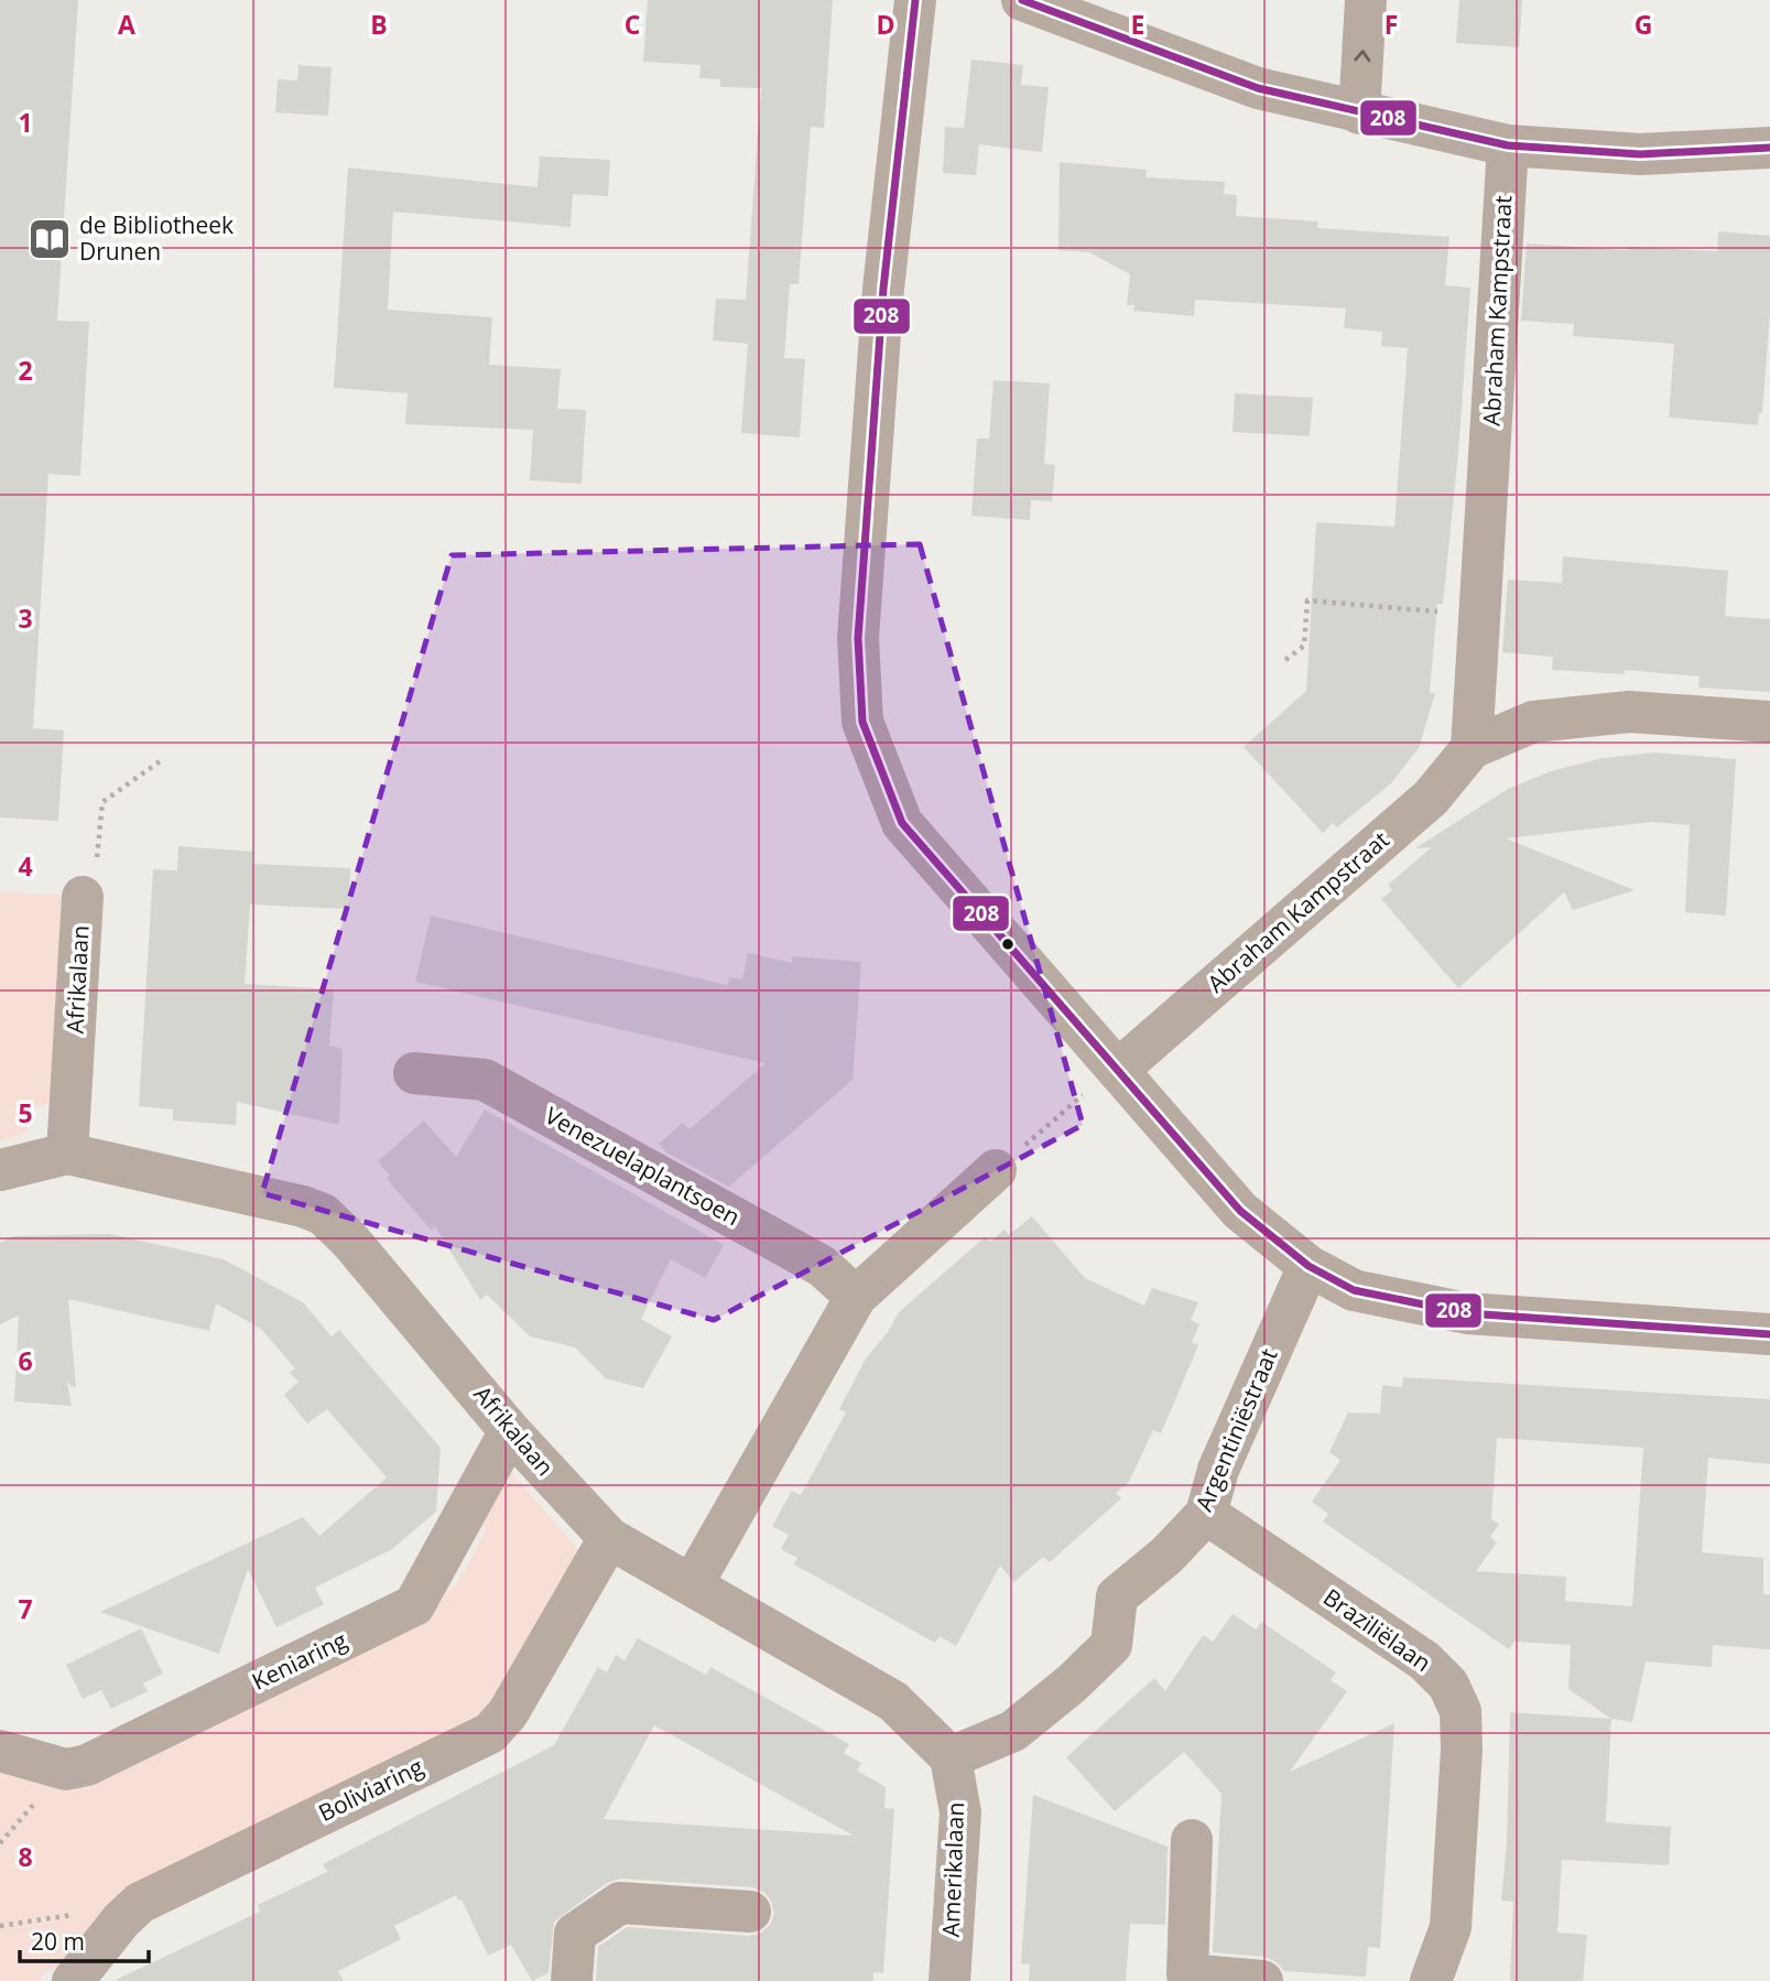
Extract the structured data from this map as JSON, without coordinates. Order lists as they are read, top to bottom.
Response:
{
  "streets": {
    "street": [
      "Abraham Kampstraat",
      "Afrikalaan",
      "Venezuelaplantsoen",
      "Argentiniëstraat",
      "Braziliëlaan",
      "Keniaring",
      "Boliviaring",
      "Amerikalaan"
    ]
  },
  "crossings": [
    ["Afrikalaan", "Argentiniëstraat"],
    ["Afrikalaan", "Keniaring"],
    ["Afrikalaan", "Boliviaring"],
    ["Afrikalaan", "Amerikalaan"],
    ["Argentiniëstraat", "Braziliëlaan"],
    ["Argentiniëstraat", "Amerikalaan"]
  ],
  "places": {
    "library": ["de Bibliotheek Drunen"]
  },
  "lines": ["transit line 208"],
  "scale_bar": "20 m",
  "grid": {
    "columns": [
      "A",
      "B",
      "C",
      "D",
      "E",
      "F",
      "G"
    ],
    "rows": [
      "1",
      "2",
      "3",
      "4",
      "5",
      "6",
      "7",
      "8"
    ]
  }
}
